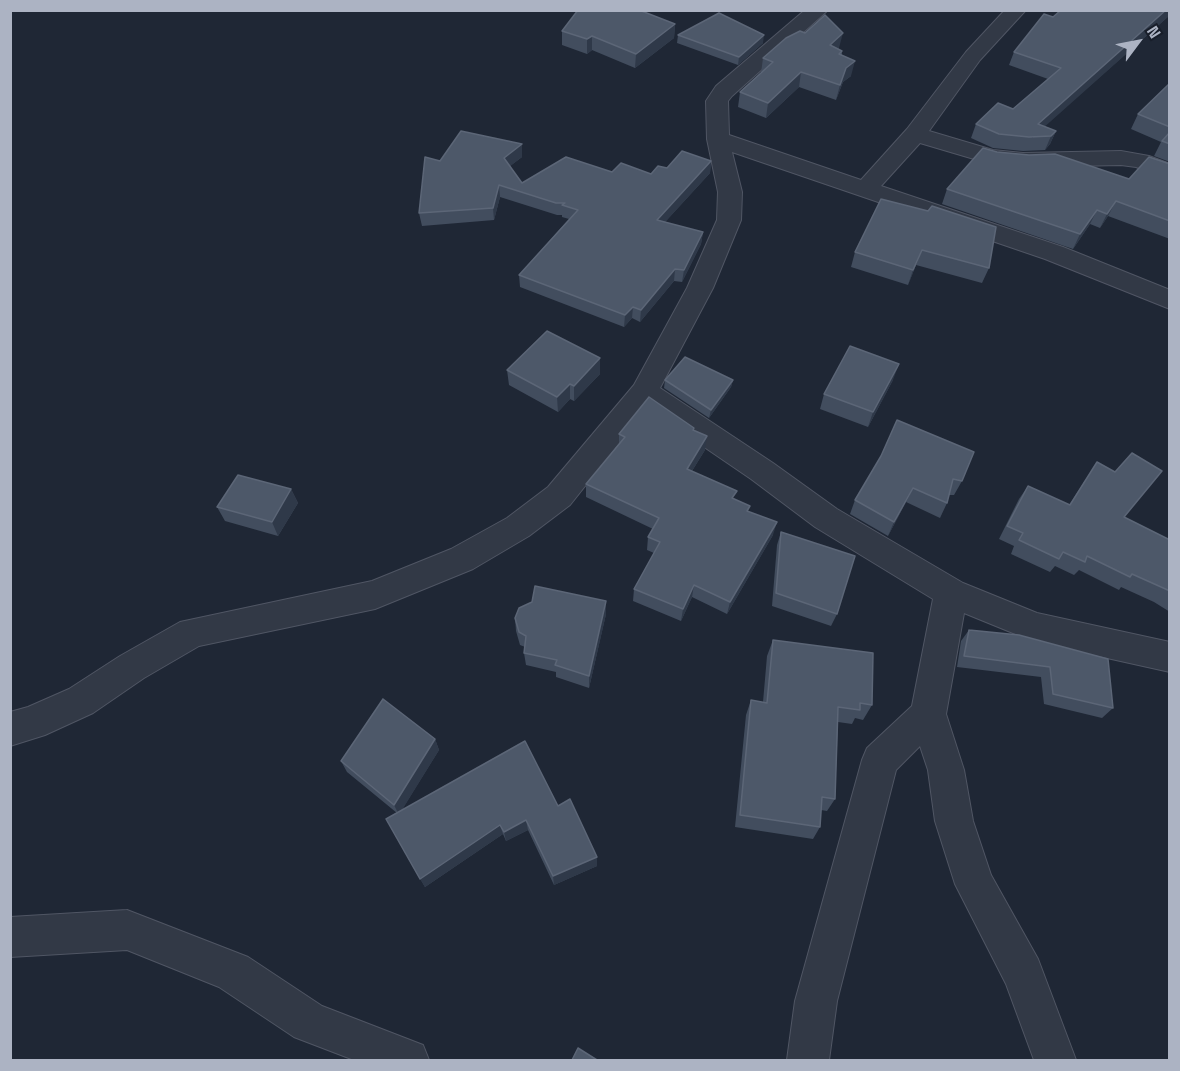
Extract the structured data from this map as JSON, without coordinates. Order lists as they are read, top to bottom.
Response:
{
  "north": "top right"
}
